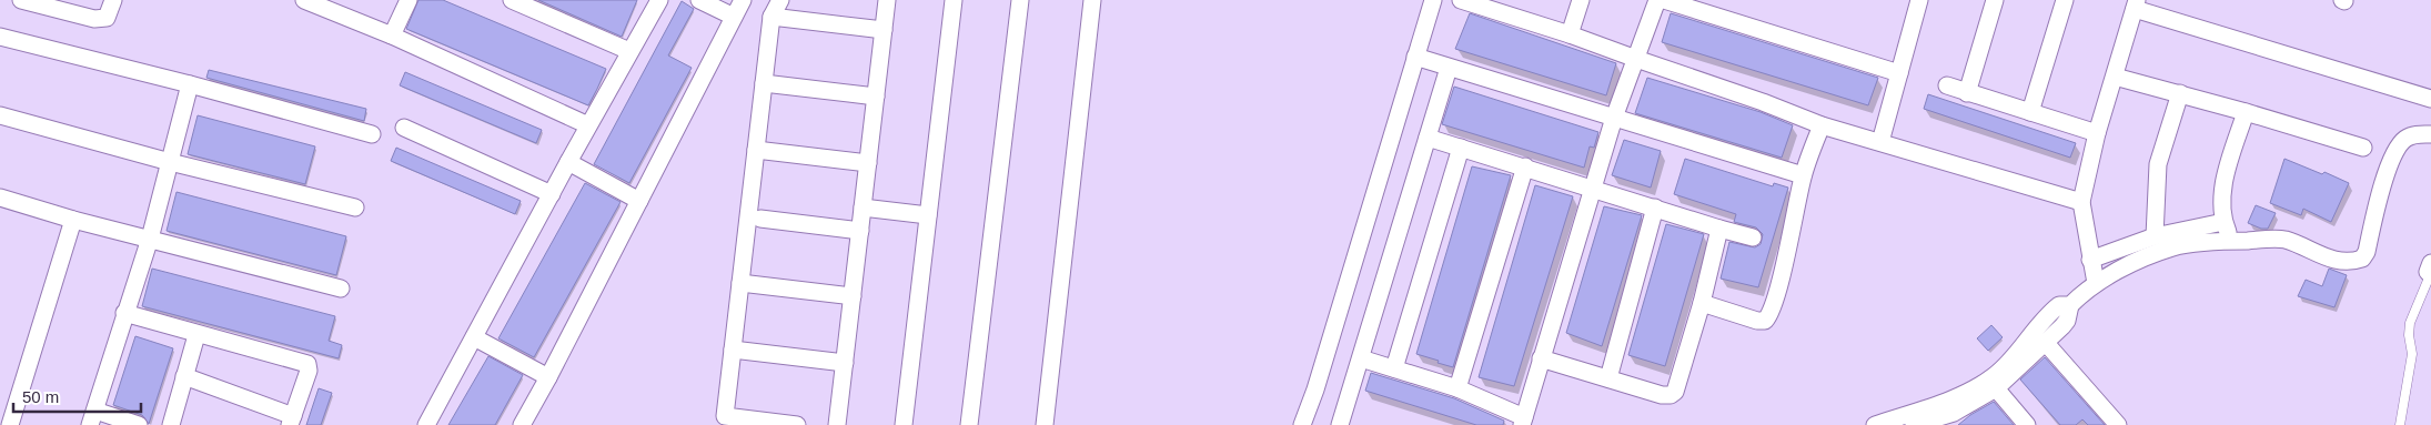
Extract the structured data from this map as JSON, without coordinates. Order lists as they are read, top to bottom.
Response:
{
  "scale_bar": "50 m"
}
